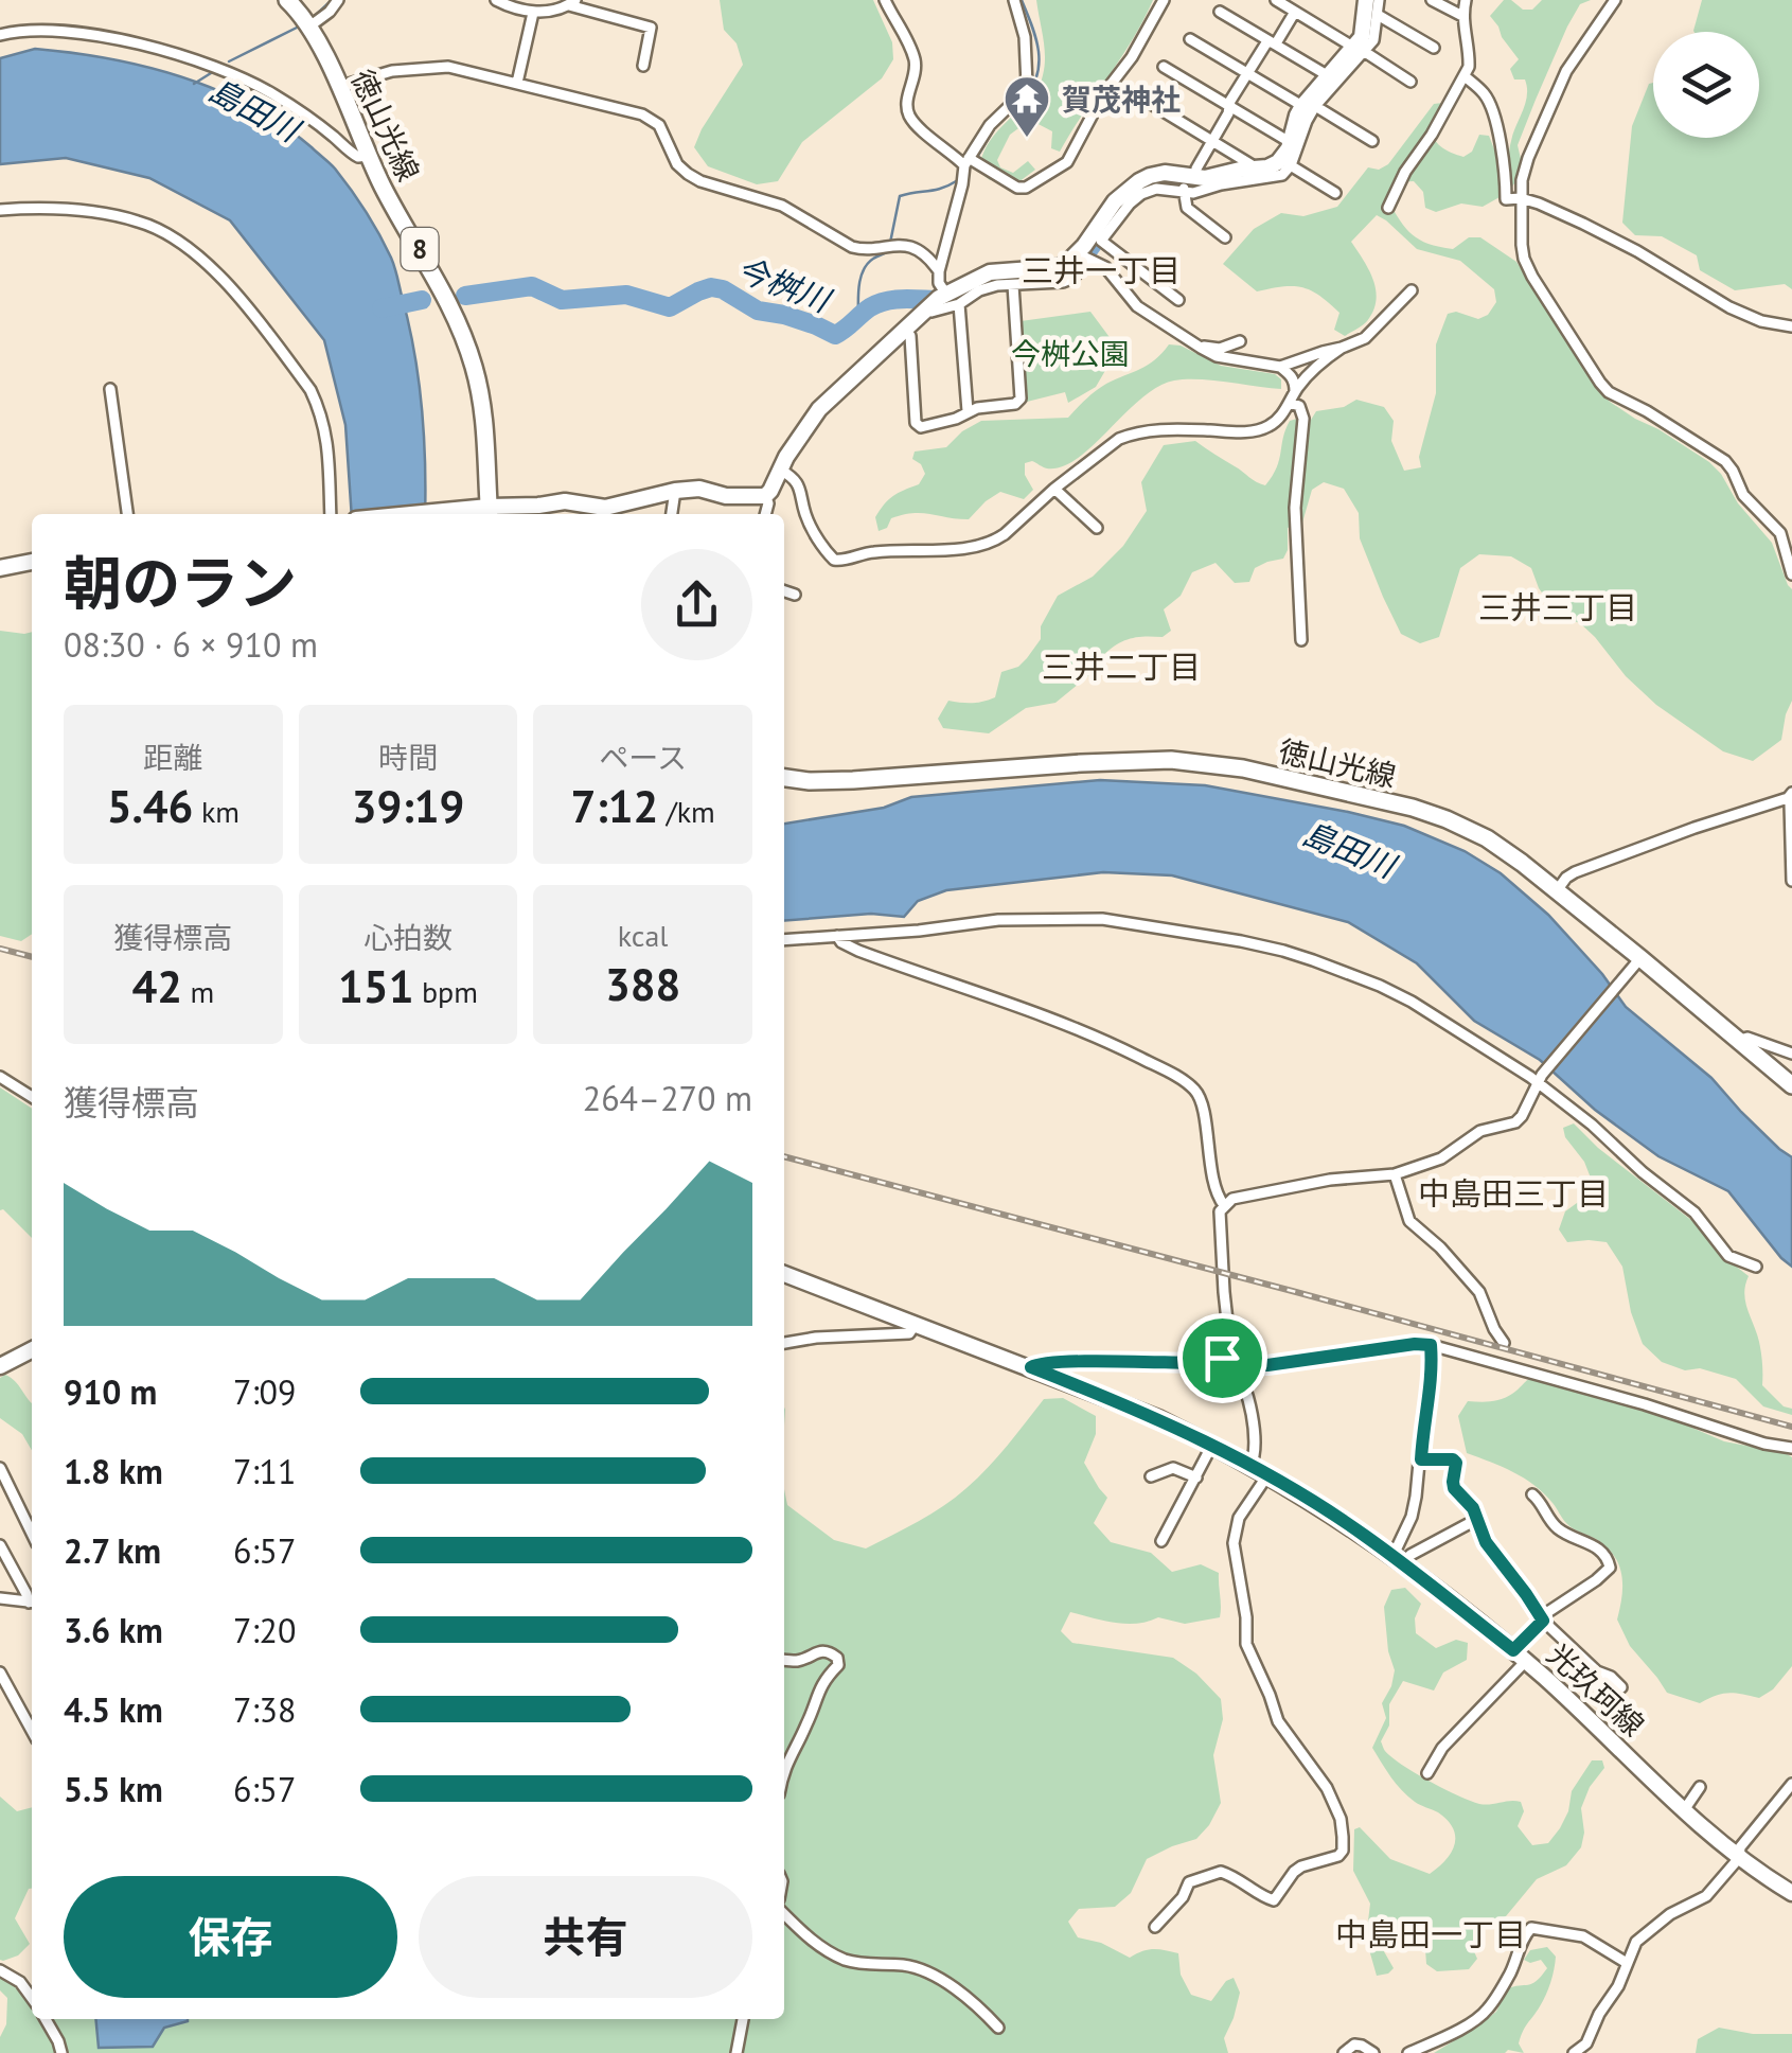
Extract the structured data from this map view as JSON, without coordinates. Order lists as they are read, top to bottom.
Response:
{
  "streets": {
    "main road": ["徳山光線", "8"],
    "street": ["光玖珂線"]
  },
  "districts": [
    "三井一丁目",
    "三井三丁目",
    "三井二丁目",
    "中島田三丁目",
    "中島田一丁目"
  ],
  "water": ["島田川", "今桝川"],
  "parks": ["今桝公園"],
  "places": {
    "temple": ["賀茂神社"]
  },
  "page": {
    "heading": ["朝のラン", "08:30 · 6 × 910 m"],
    "stats": [
      ["距離", "5.46 km"],
      ["時間", "39:19"],
      ["ペース", "7:12 /km"],
      ["獲得標高", "42 m"],
      ["心拍数", "151 bpm"],
      ["kcal", "388"]
    ],
    "chart": ["獲得標高", "264–270 m"],
    "list": [
      {
        "name": "910 m",
        "note": "7:09"
      },
      {
        "name": "1.8 km",
        "note": "7:11"
      },
      {
        "name": "2.7 km",
        "note": "6:57"
      },
      {
        "name": "3.6 km",
        "note": "7:20"
      },
      {
        "name": "4.5 km",
        "note": "7:38"
      },
      {
        "name": "5.5 km",
        "note": "6:57"
      }
    ],
    "buttons": ["保存", "共有"]
  }
}
